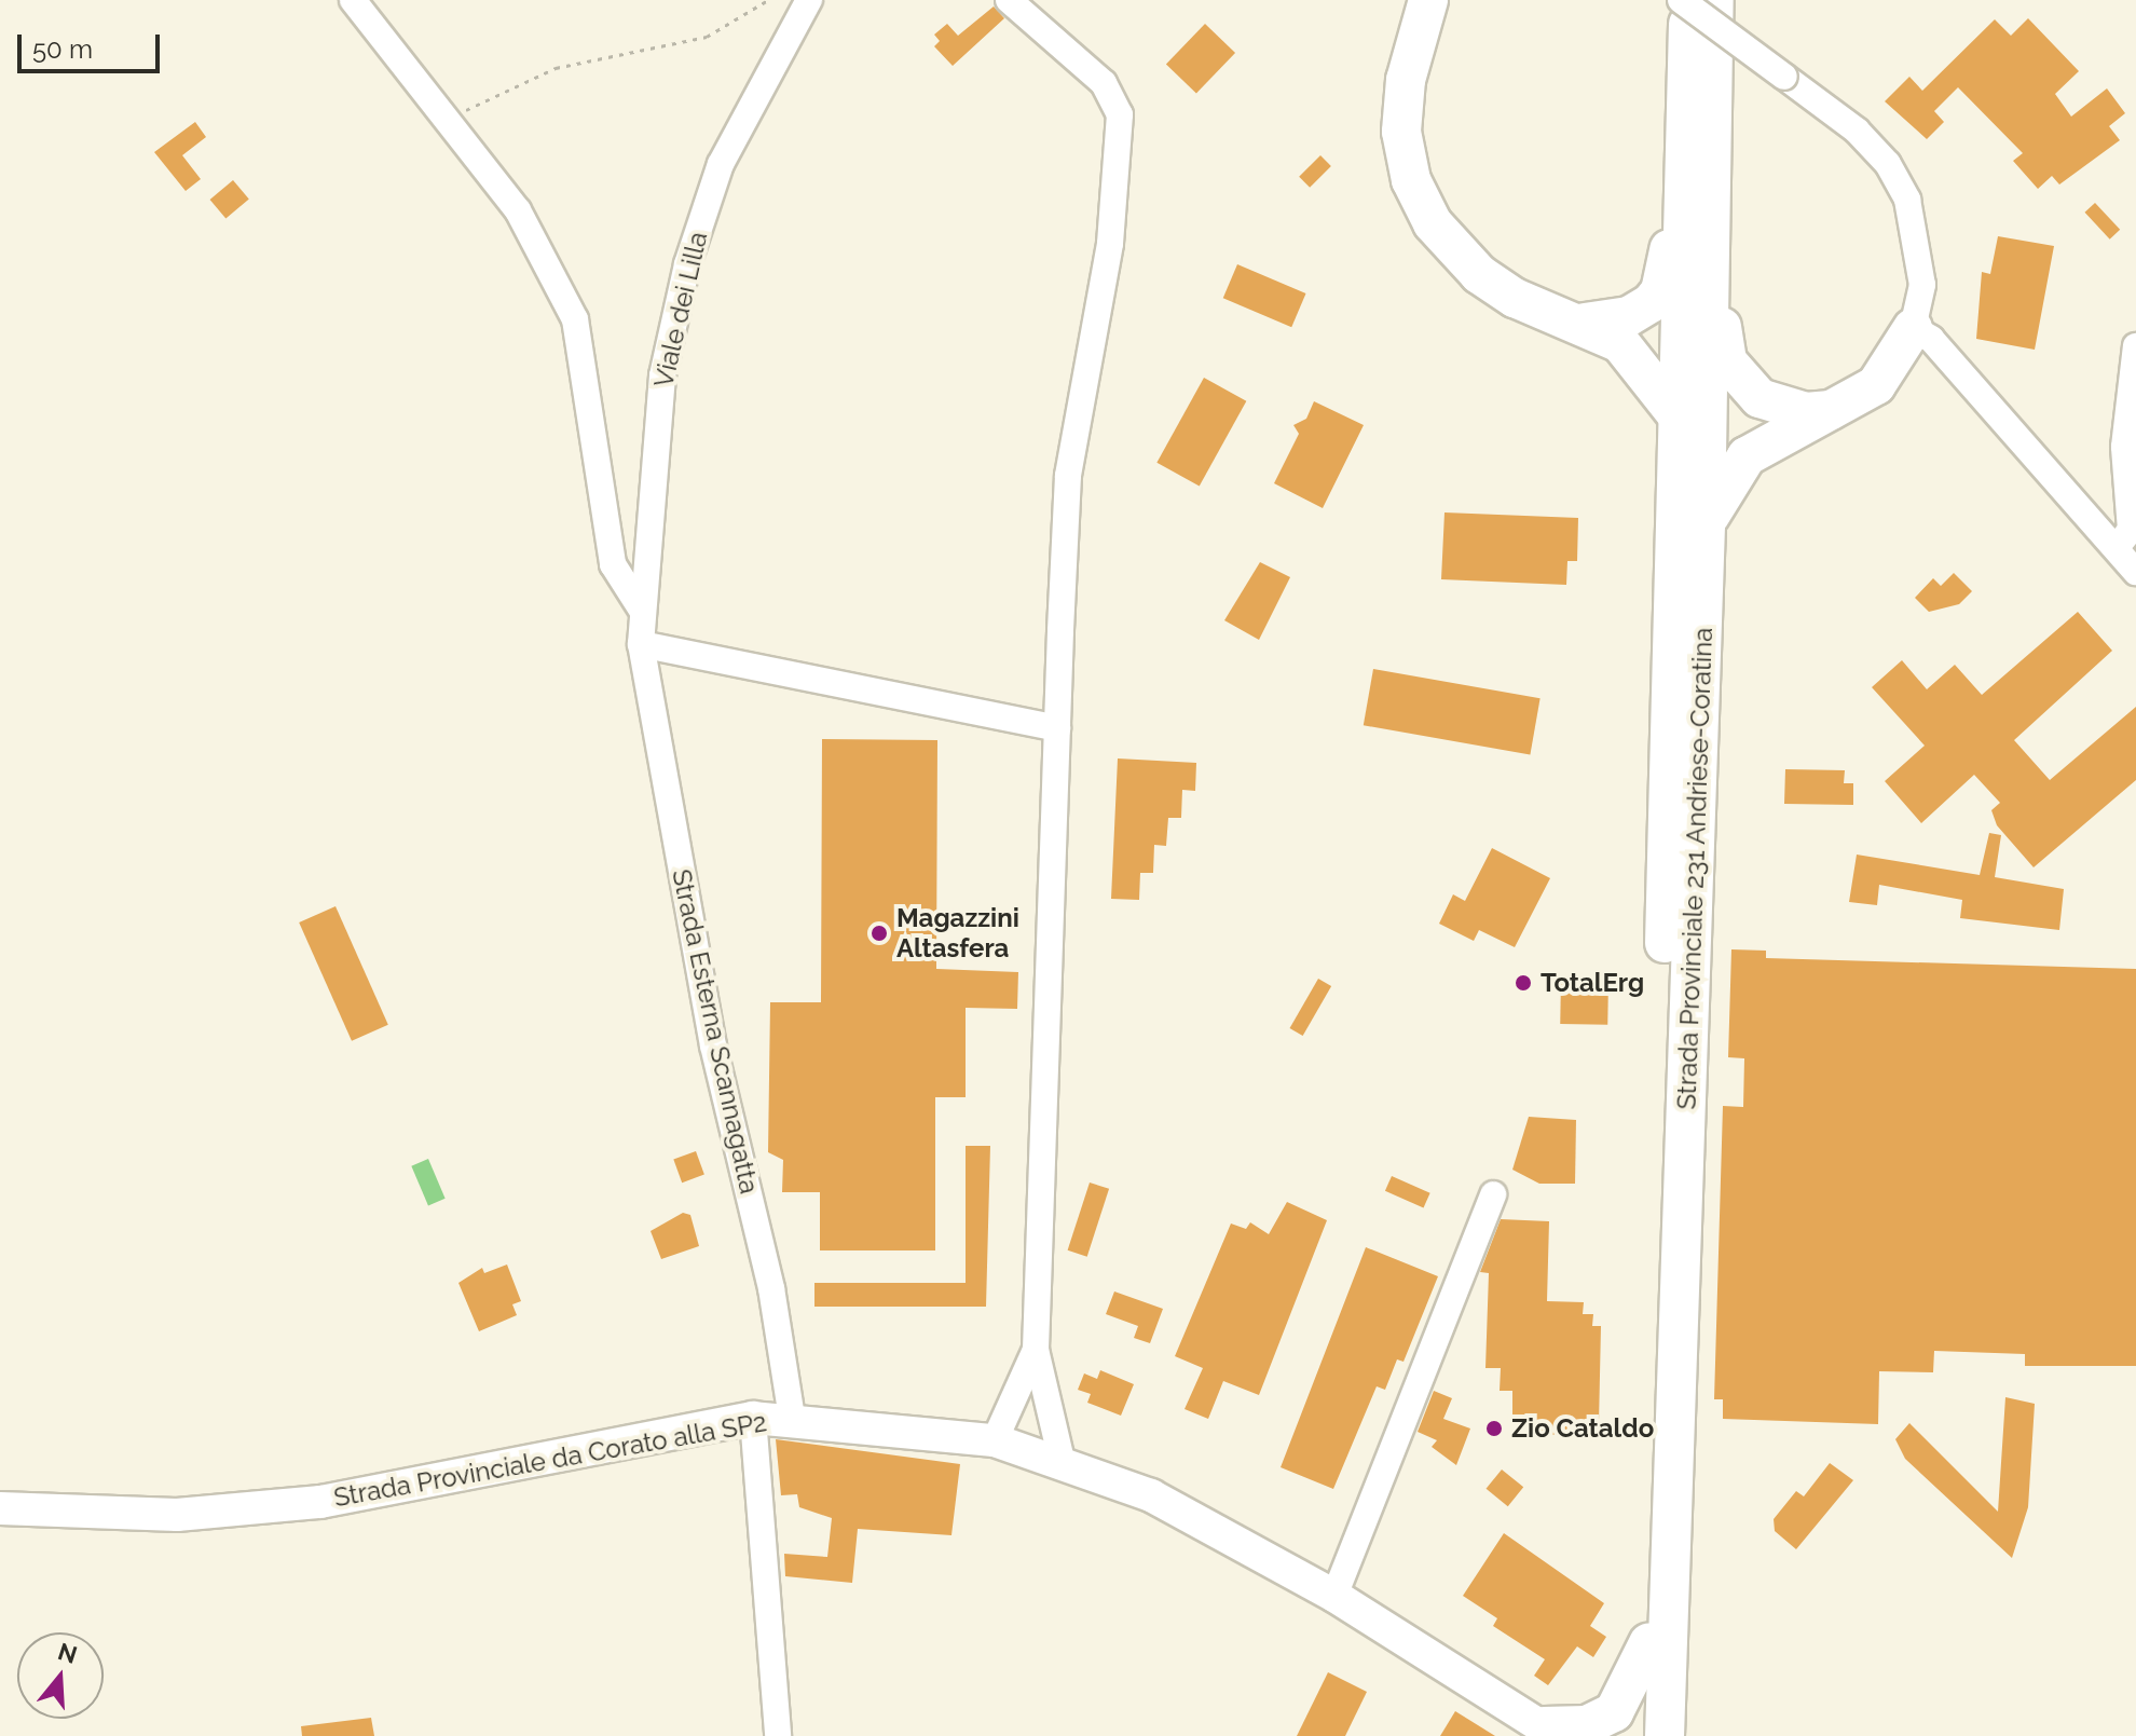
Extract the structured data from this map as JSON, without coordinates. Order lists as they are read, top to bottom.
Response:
{
  "streets": {
    "highway": ["Strada Provinciale 231 Andriese-Coratina"],
    "main road": ["Strada Provinciale da Corato alla SP2"],
    "street": ["Viale dei Lilla", "Strada Esterna Scannagatta"]
  },
  "crossings": [
    ["Viale dei Lilla", "Strada Esterna Scannagatta"],
    ["Strada Esterna Scannagatta", "Strada Provinciale da Corato alla SP2"]
  ],
  "places": ["Magazzini Altasfera", "TotalErg", "Zio Cataldo"],
  "scale_bar": "50 m",
  "north": "top"
}
